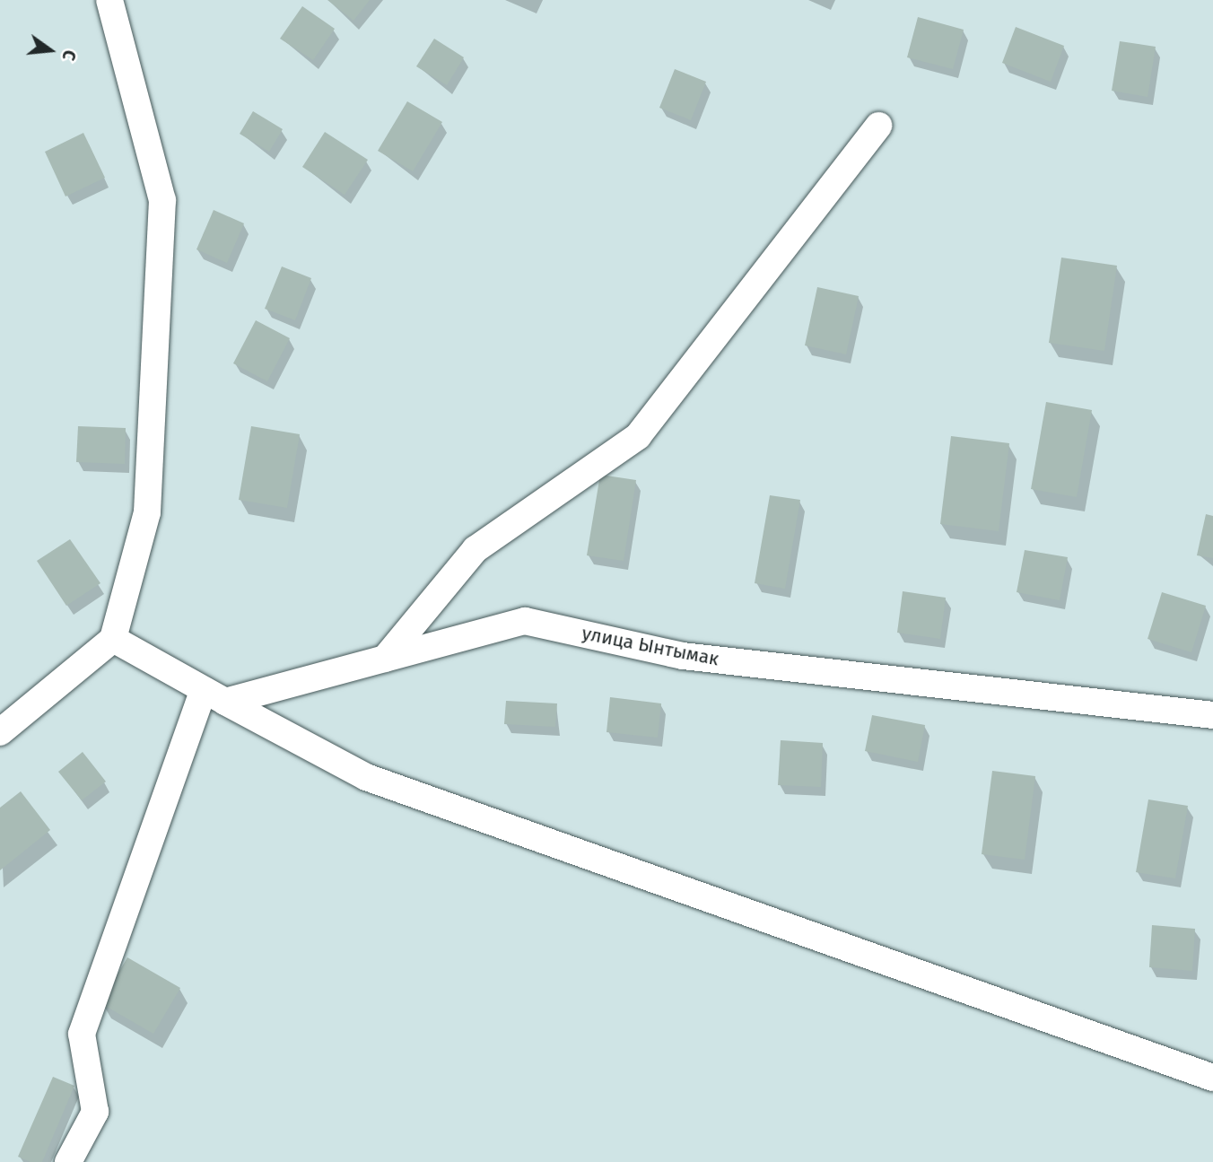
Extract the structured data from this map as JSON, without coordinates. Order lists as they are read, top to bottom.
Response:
{
  "streets": {
    "street": ["улица Ынтымак"]
  },
  "north": "right"
}
